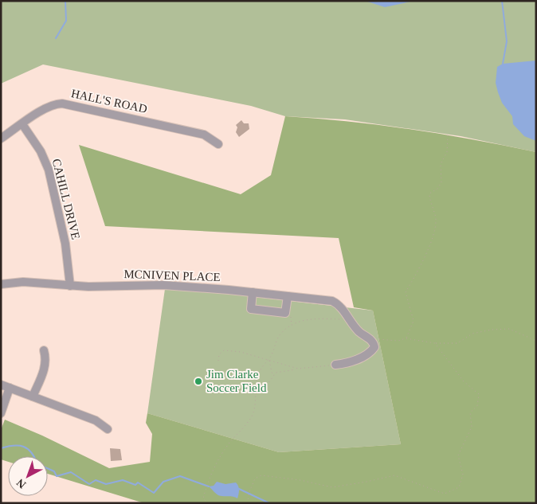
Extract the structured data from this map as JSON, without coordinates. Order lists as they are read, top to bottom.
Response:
{
  "streets": {
    "street": ["HALL'S ROAD", "CAHILL DRIVE", "MCNIVEN PLACE"]
  },
  "crossings": [
    ["HALL'S ROAD", "CAHILL DRIVE"],
    ["CAHILL DRIVE", "MCNIVEN PLACE"]
  ],
  "places": ["Jim Clarke Soccer Field"],
  "north": "bottom left"
}
